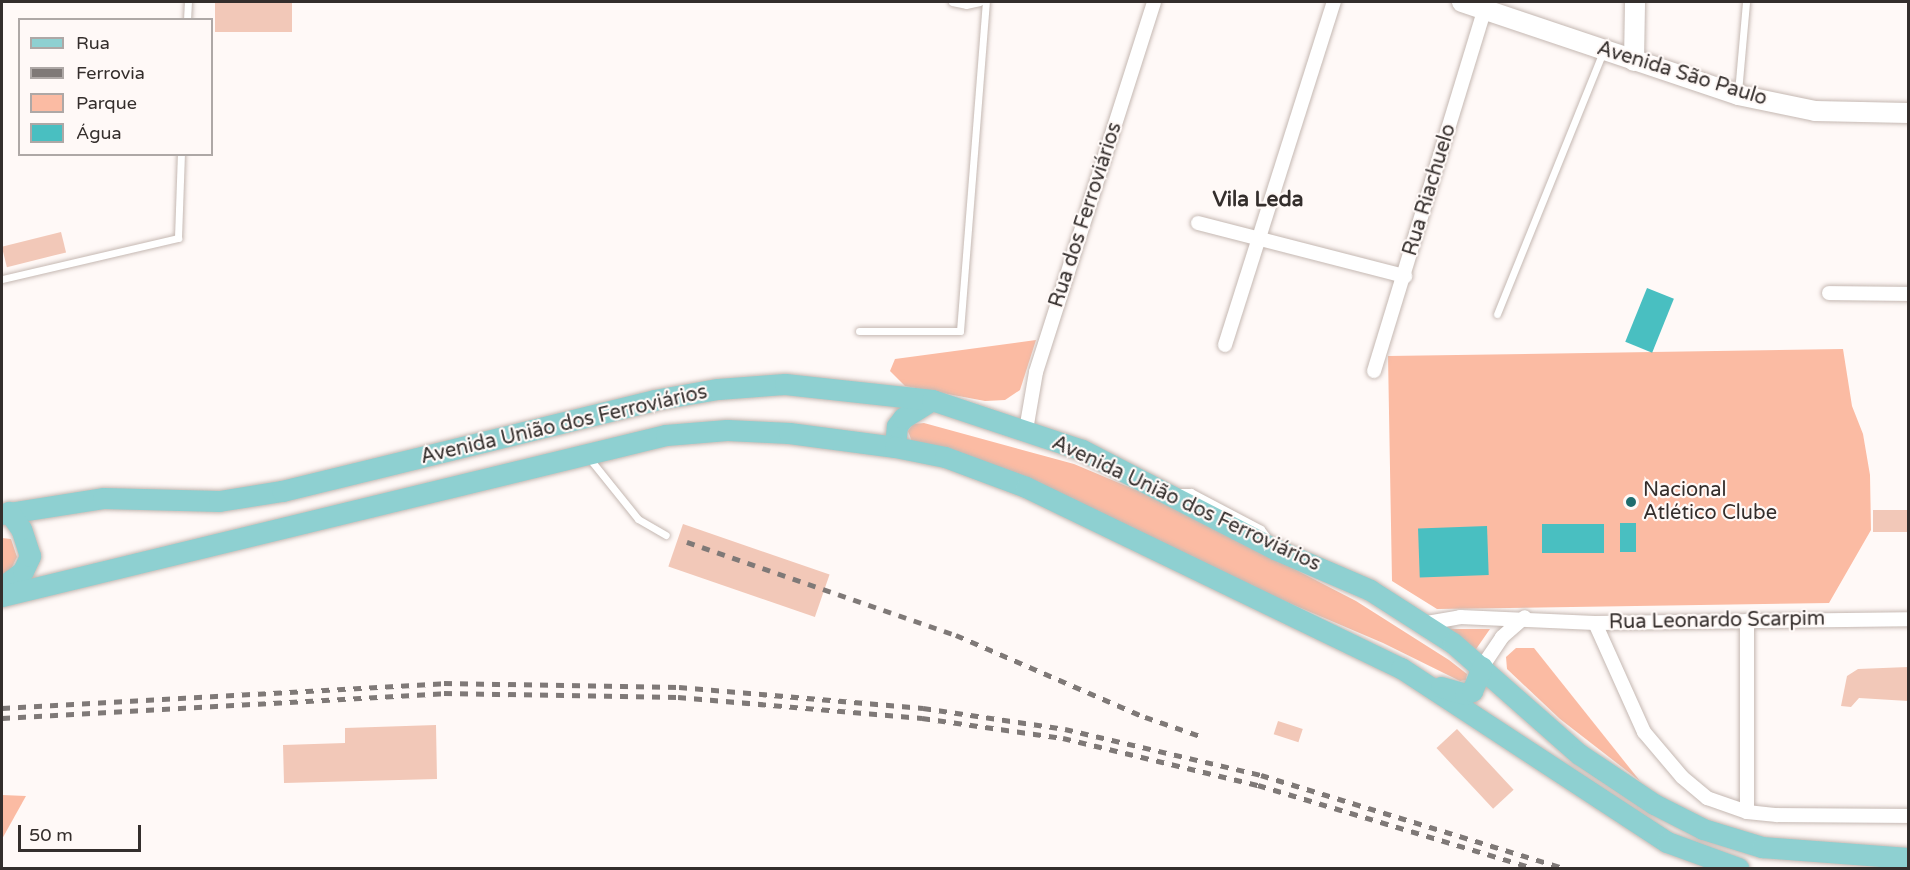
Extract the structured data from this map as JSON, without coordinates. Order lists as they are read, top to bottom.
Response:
{
  "streets": {
    "main road": ["Avenida São Paulo", "Avenida União dos Ferroviários"],
    "street": ["Rua Riachuelo", "Rua dos Ferroviários", "Rua Leonardo Scarpim"]
  },
  "crossings": [
    ["Avenida São Paulo", "Rua Riachuelo"],
    ["Rua dos Ferroviários", "Avenida União dos Ferroviários"],
    ["Avenida União dos Ferroviários", "Rua Leonardo Scarpim"]
  ],
  "districts": ["Vila Leda"],
  "places": ["Nacional Atlético Clube"],
  "legend": [
    "Rua",
    "Ferrovia",
    "Parque",
    "Água"
  ],
  "scale_bar": "50 m"
}
